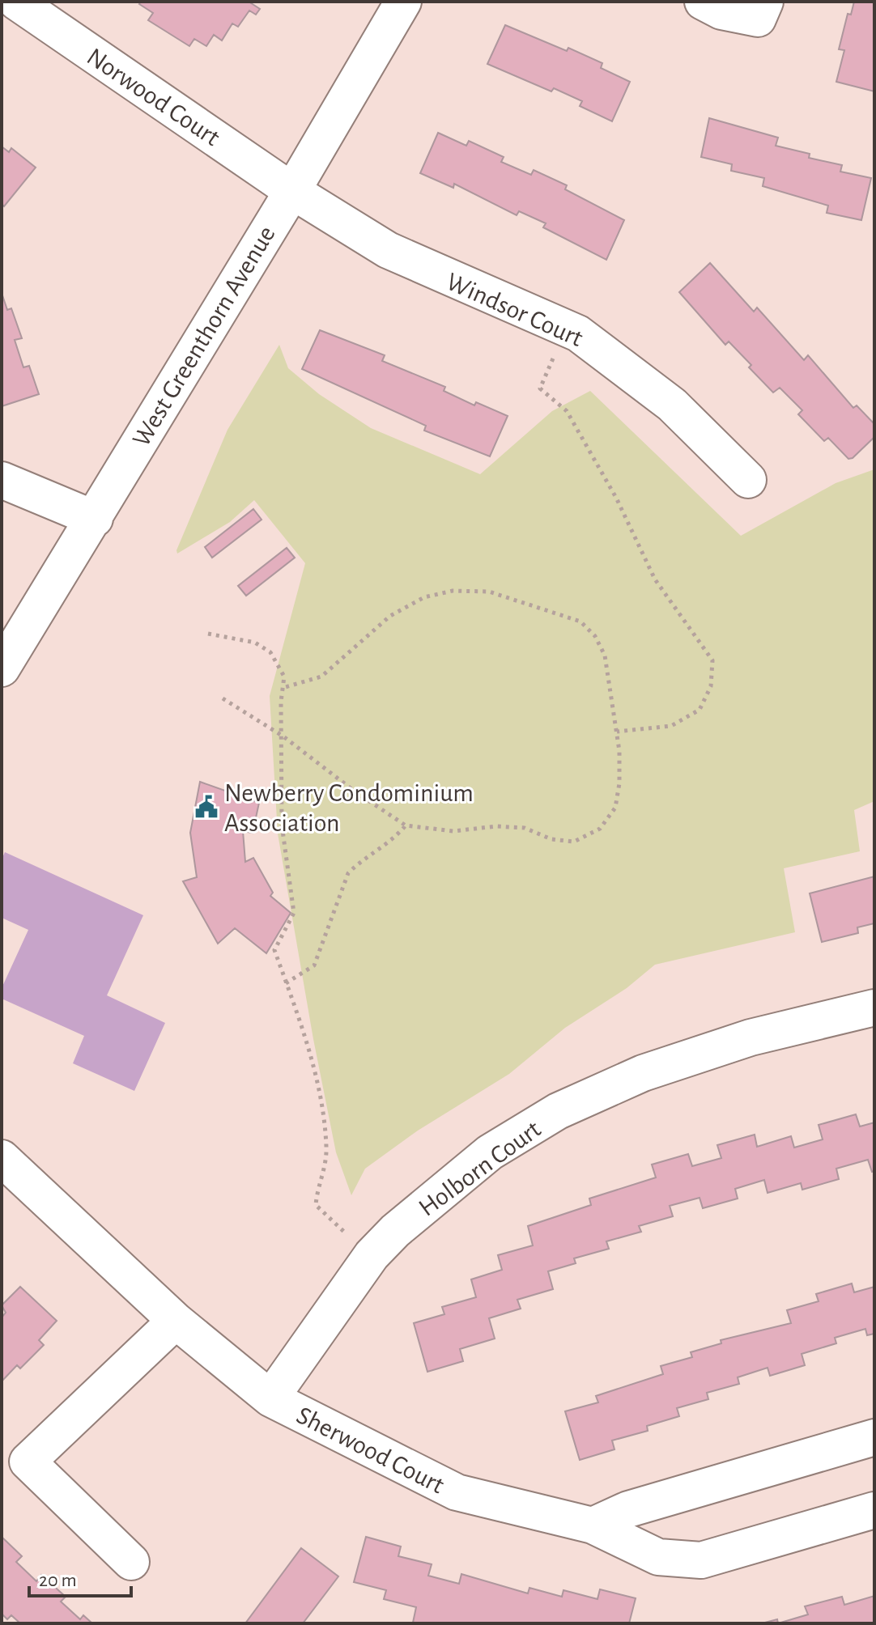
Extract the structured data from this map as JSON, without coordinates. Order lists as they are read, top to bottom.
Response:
{
  "streets": {
    "street": [
      "Norwood Court",
      "Windsor Court",
      "West Greenthorn Avenue",
      "Holborn Court",
      "Sherwood Court"
    ]
  },
  "crossings": [
    ["Norwood Court", "Windsor Court"],
    ["Norwood Court", "West Greenthorn Avenue"],
    ["Windsor Court", "West Greenthorn Avenue"],
    ["Holborn Court", "Sherwood Court"]
  ],
  "places": {
    "public building": ["Newberry Condominium Association"]
  },
  "scale_bar": "20 m"
}
